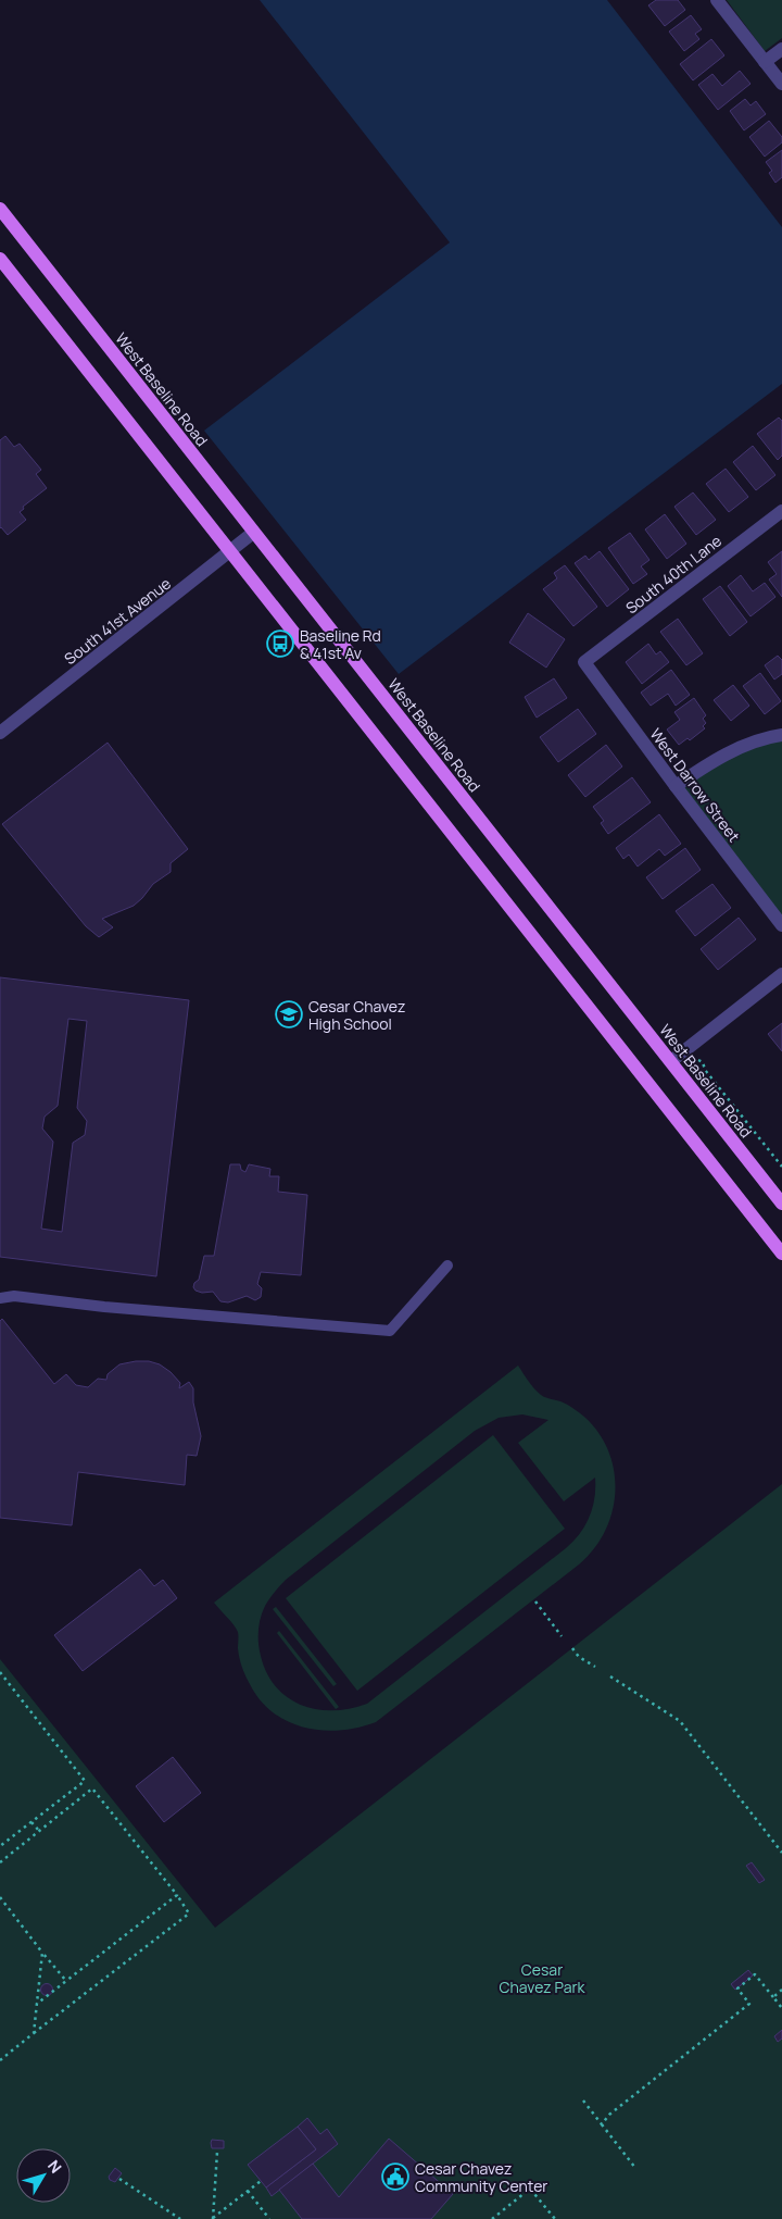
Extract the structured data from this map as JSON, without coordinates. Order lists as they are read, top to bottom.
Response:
{
  "streets": {
    "main road": ["West Baseline Road"],
    "street": ["South 40th Lane", "South 41st Avenue", "West Darrow Street"]
  },
  "crossings": [
    ["West Baseline Road", "South 41st Avenue"],
    ["South 40th Lane", "West Darrow Street"]
  ],
  "parks": ["Cesar Chavez Park"],
  "places": {
    "bus stop": ["Baseline Rd & 41st Av"],
    "school or university": ["Cesar Chavez High School"],
    "public building": ["Cesar Chavez Community Center"]
  },
  "north": "top right"
}
